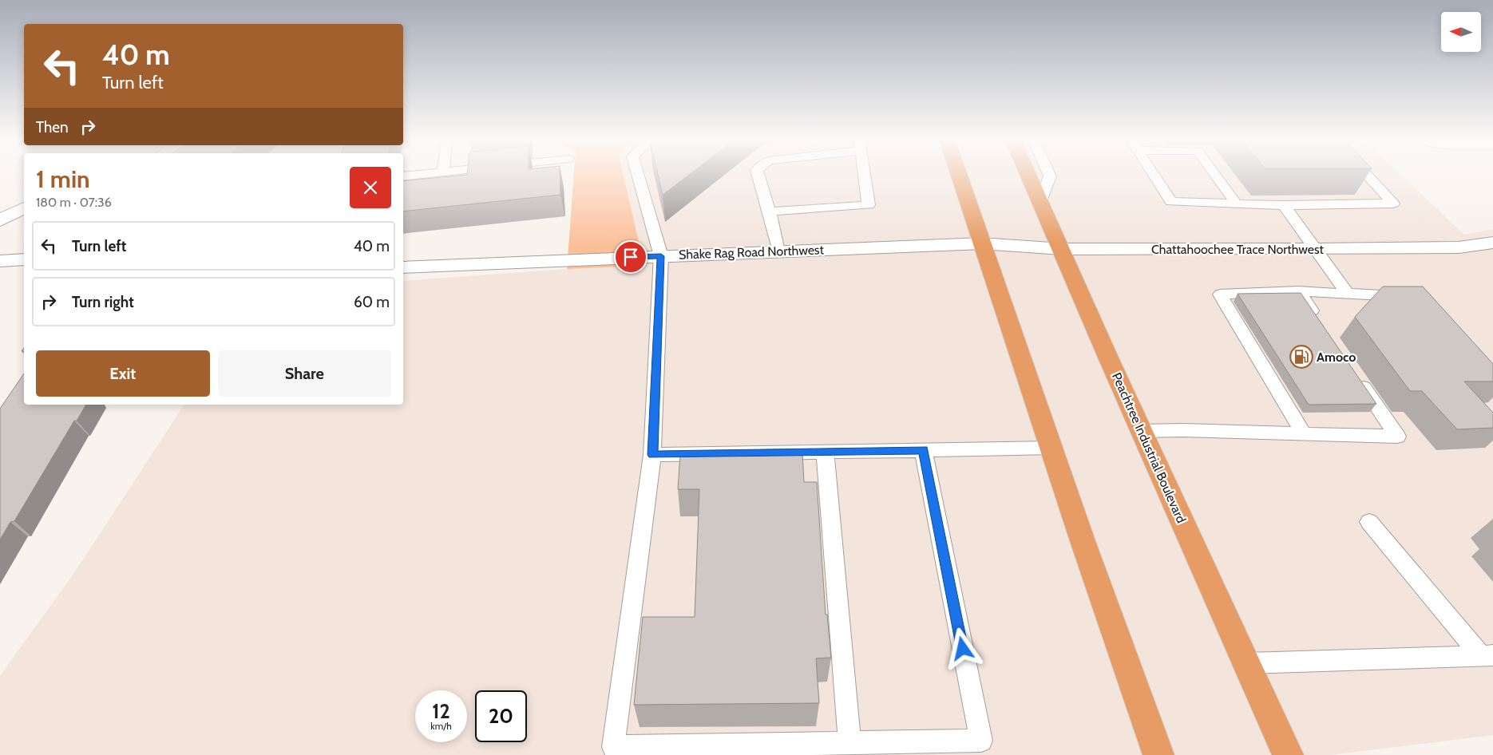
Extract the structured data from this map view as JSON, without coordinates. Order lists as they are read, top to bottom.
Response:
{
  "streets": {
    "highway": ["Peachtree Industrial Boulevard"],
    "street": ["Chattahoochee Trace Northwest", "Shake Rag Road Northwest"]
  },
  "crossings": [
    ["Chattahoochee Trace Northwest", "Shake Rag Road Northwest"],
    ["Chattahoochee Trace Northwest", "Peachtree Industrial Boulevard"]
  ],
  "places": {
    "fuel station": ["Amoco"]
  },
  "north": "left",
  "page": {
    "turn": ["40 m", "Turn left"],
    "then": "Then",
    "heading": ["1 min", "180 m · 07:36"],
    "list": [
      {
        "name": "Turn left",
        "value": "40 m"
      },
      {
        "name": "Turn right",
        "value": "60 m"
      }
    ],
    "buttons": ["Exit", "Share"],
    "speed": "12 km/h",
    "limit": "20"
  }
}
